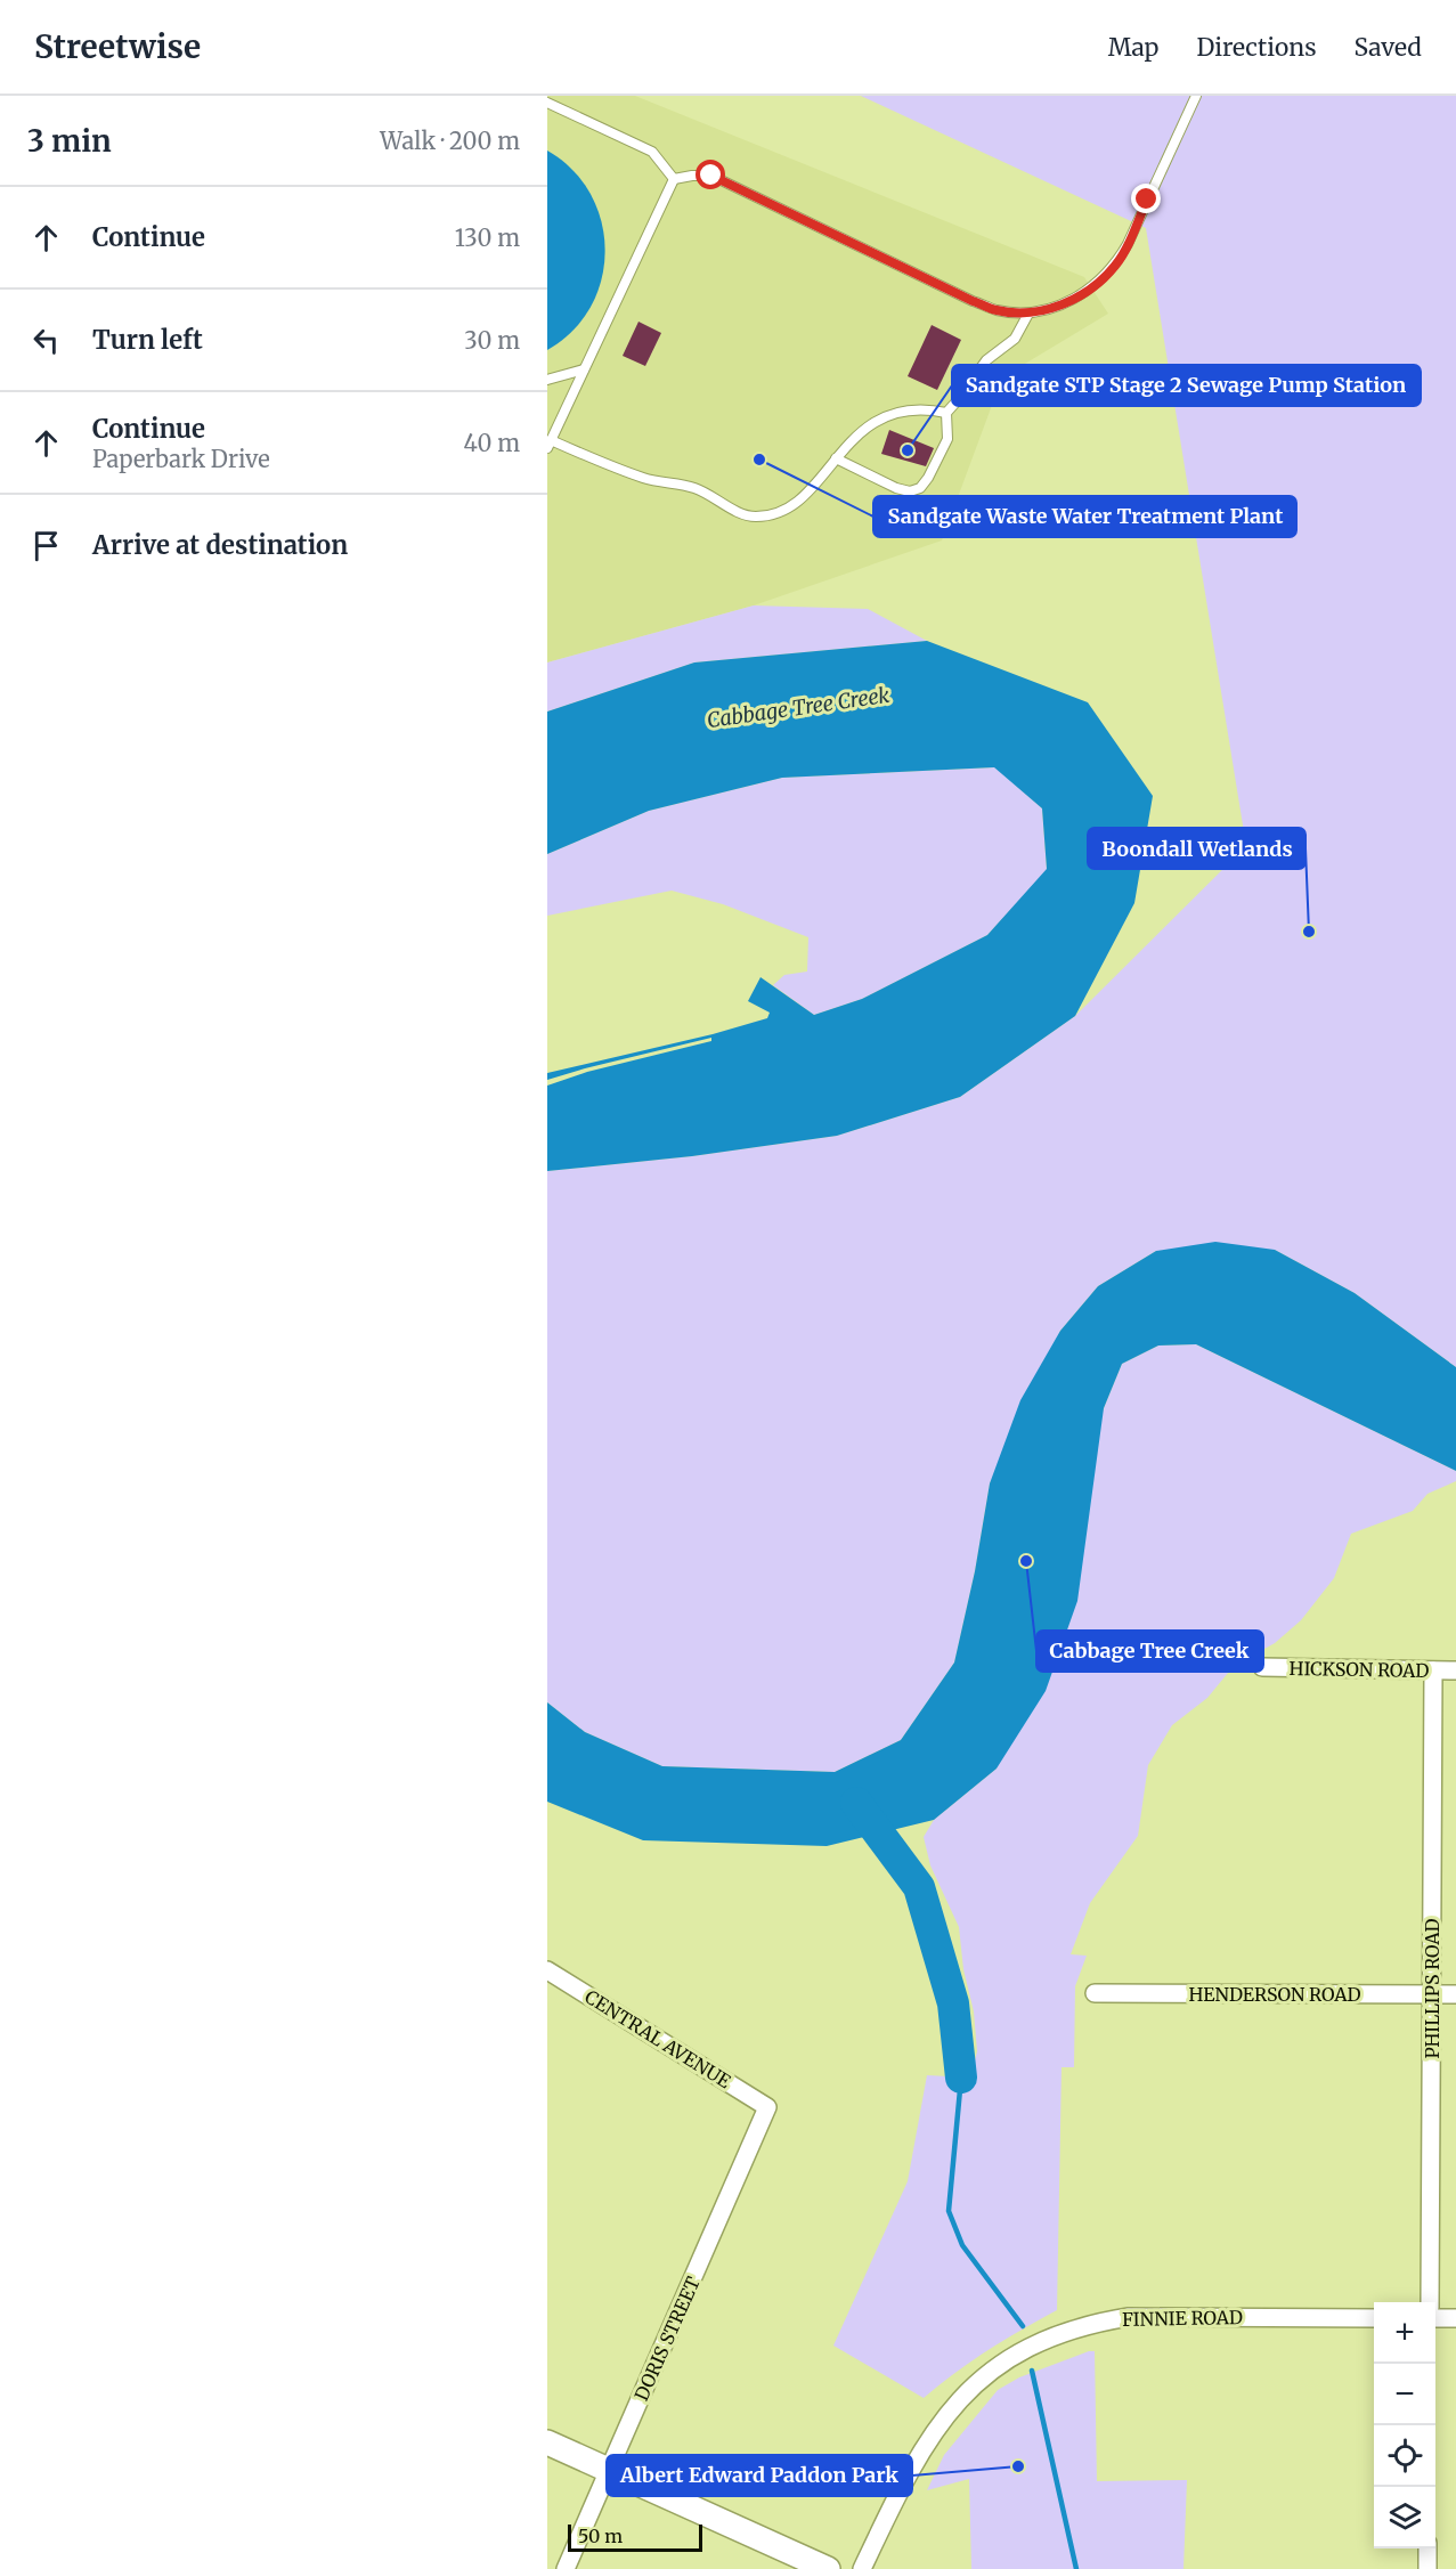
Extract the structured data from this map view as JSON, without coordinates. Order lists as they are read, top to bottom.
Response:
{
  "streets": {
    "street": [
      "HICKSON ROAD",
      "PHILLIPS ROAD",
      "HENDERSON ROAD",
      "CENTRAL AVENUE",
      "FINNIE ROAD",
      "DORIS STREET"
    ]
  },
  "crossings": [
    ["HICKSON ROAD", "PHILLIPS ROAD"],
    ["PHILLIPS ROAD", "HENDERSON ROAD"],
    ["CENTRAL AVENUE", "DORIS STREET"]
  ],
  "water": ["Cabbage Tree Creek"],
  "places": [
    "Sandgate STP Stage 2 Sewage Pump Station",
    "Sandgate Waste Water Treatment Plant",
    "Boondall Wetlands",
    "Cabbage Tree Creek",
    "Albert Edward Paddon Park"
  ],
  "scale_bar": "50 m",
  "page": {
    "header": "Streetwise",
    "nav": ["Map", "Directions", "Saved"],
    "heading": ["3 min", "Walk · 200 m"],
    "list": [
      ["Continue", "130 m"],
      ["Turn left", "30 m"],
      ["Continue", "Paperbark Drive", "40 m"],
      "Arrive at destination"
    ],
    "map_buttons": ["+", "−"],
    "scale": "50 m"
  }
}
